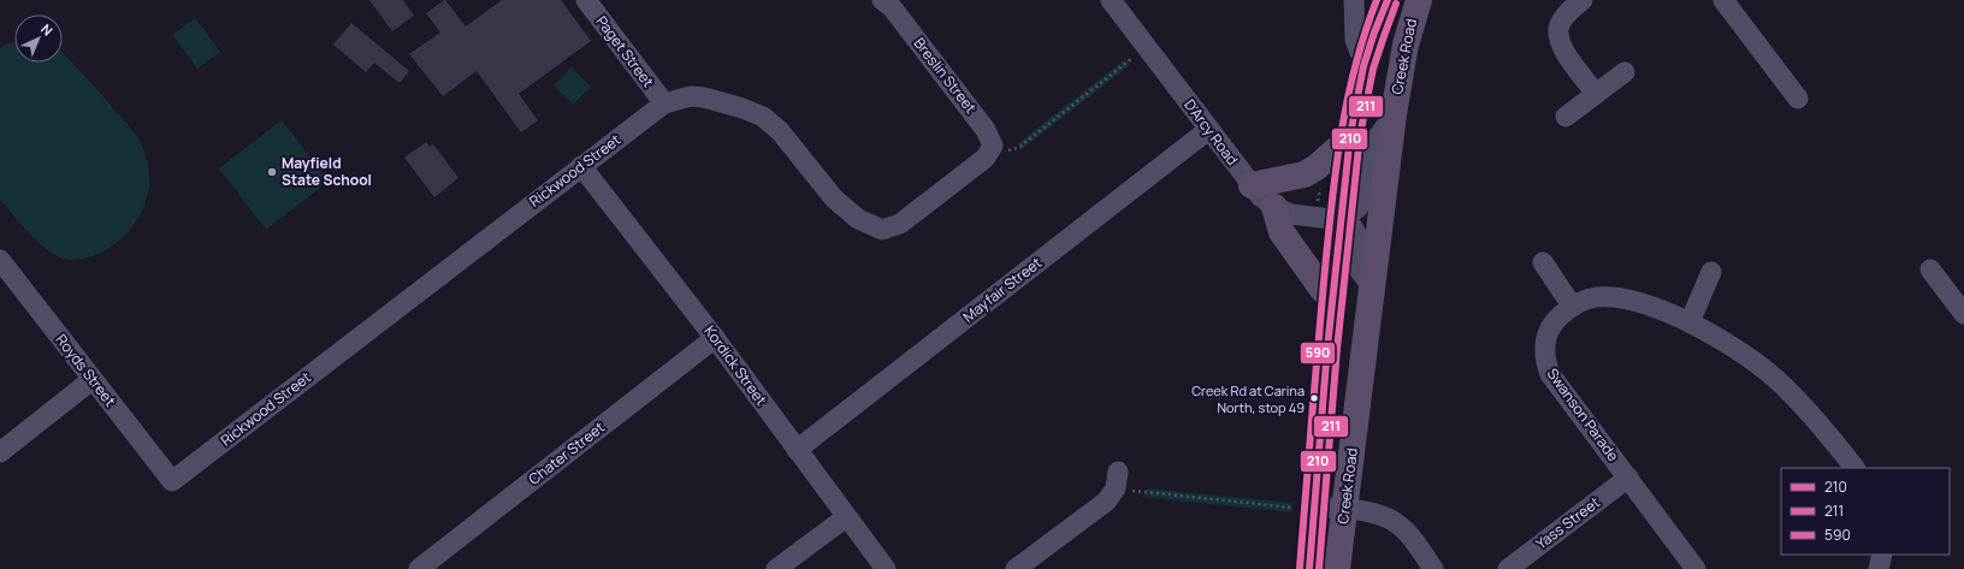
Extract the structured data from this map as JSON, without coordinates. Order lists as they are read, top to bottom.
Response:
{
  "streets": {
    "main road": ["Creek Road"],
    "street": [
      "Paget Street",
      "Breslin Street",
      "D'Arcy Road",
      "Rickwood Street",
      "Mayfair Street",
      "Kordick Street",
      "Royds Street",
      "Swanson Parade",
      "Chater Street",
      "Yass Street"
    ]
  },
  "crossings": [
    ["Paget Street", "Rickwood Street"],
    ["Creek Road", "D'Arcy Road"],
    ["Breslin Street", "Rickwood Street"],
    ["D'Arcy Road", "Mayfair Street"],
    ["Rickwood Street", "Kordick Street"],
    ["Rickwood Street", "Royds Street"],
    ["Mayfair Street", "Kordick Street"],
    ["Kordick Street", "Chater Street"],
    ["Swanson Parade", "Yass Street"]
  ],
  "places": ["Mayfield State School", "Creek Rd at Carina North, stop 49"],
  "lines": ["transit line 210", "transit line 590", "transit line 211"],
  "legend": ["210", "211", "590"],
  "north": "top right"
}
